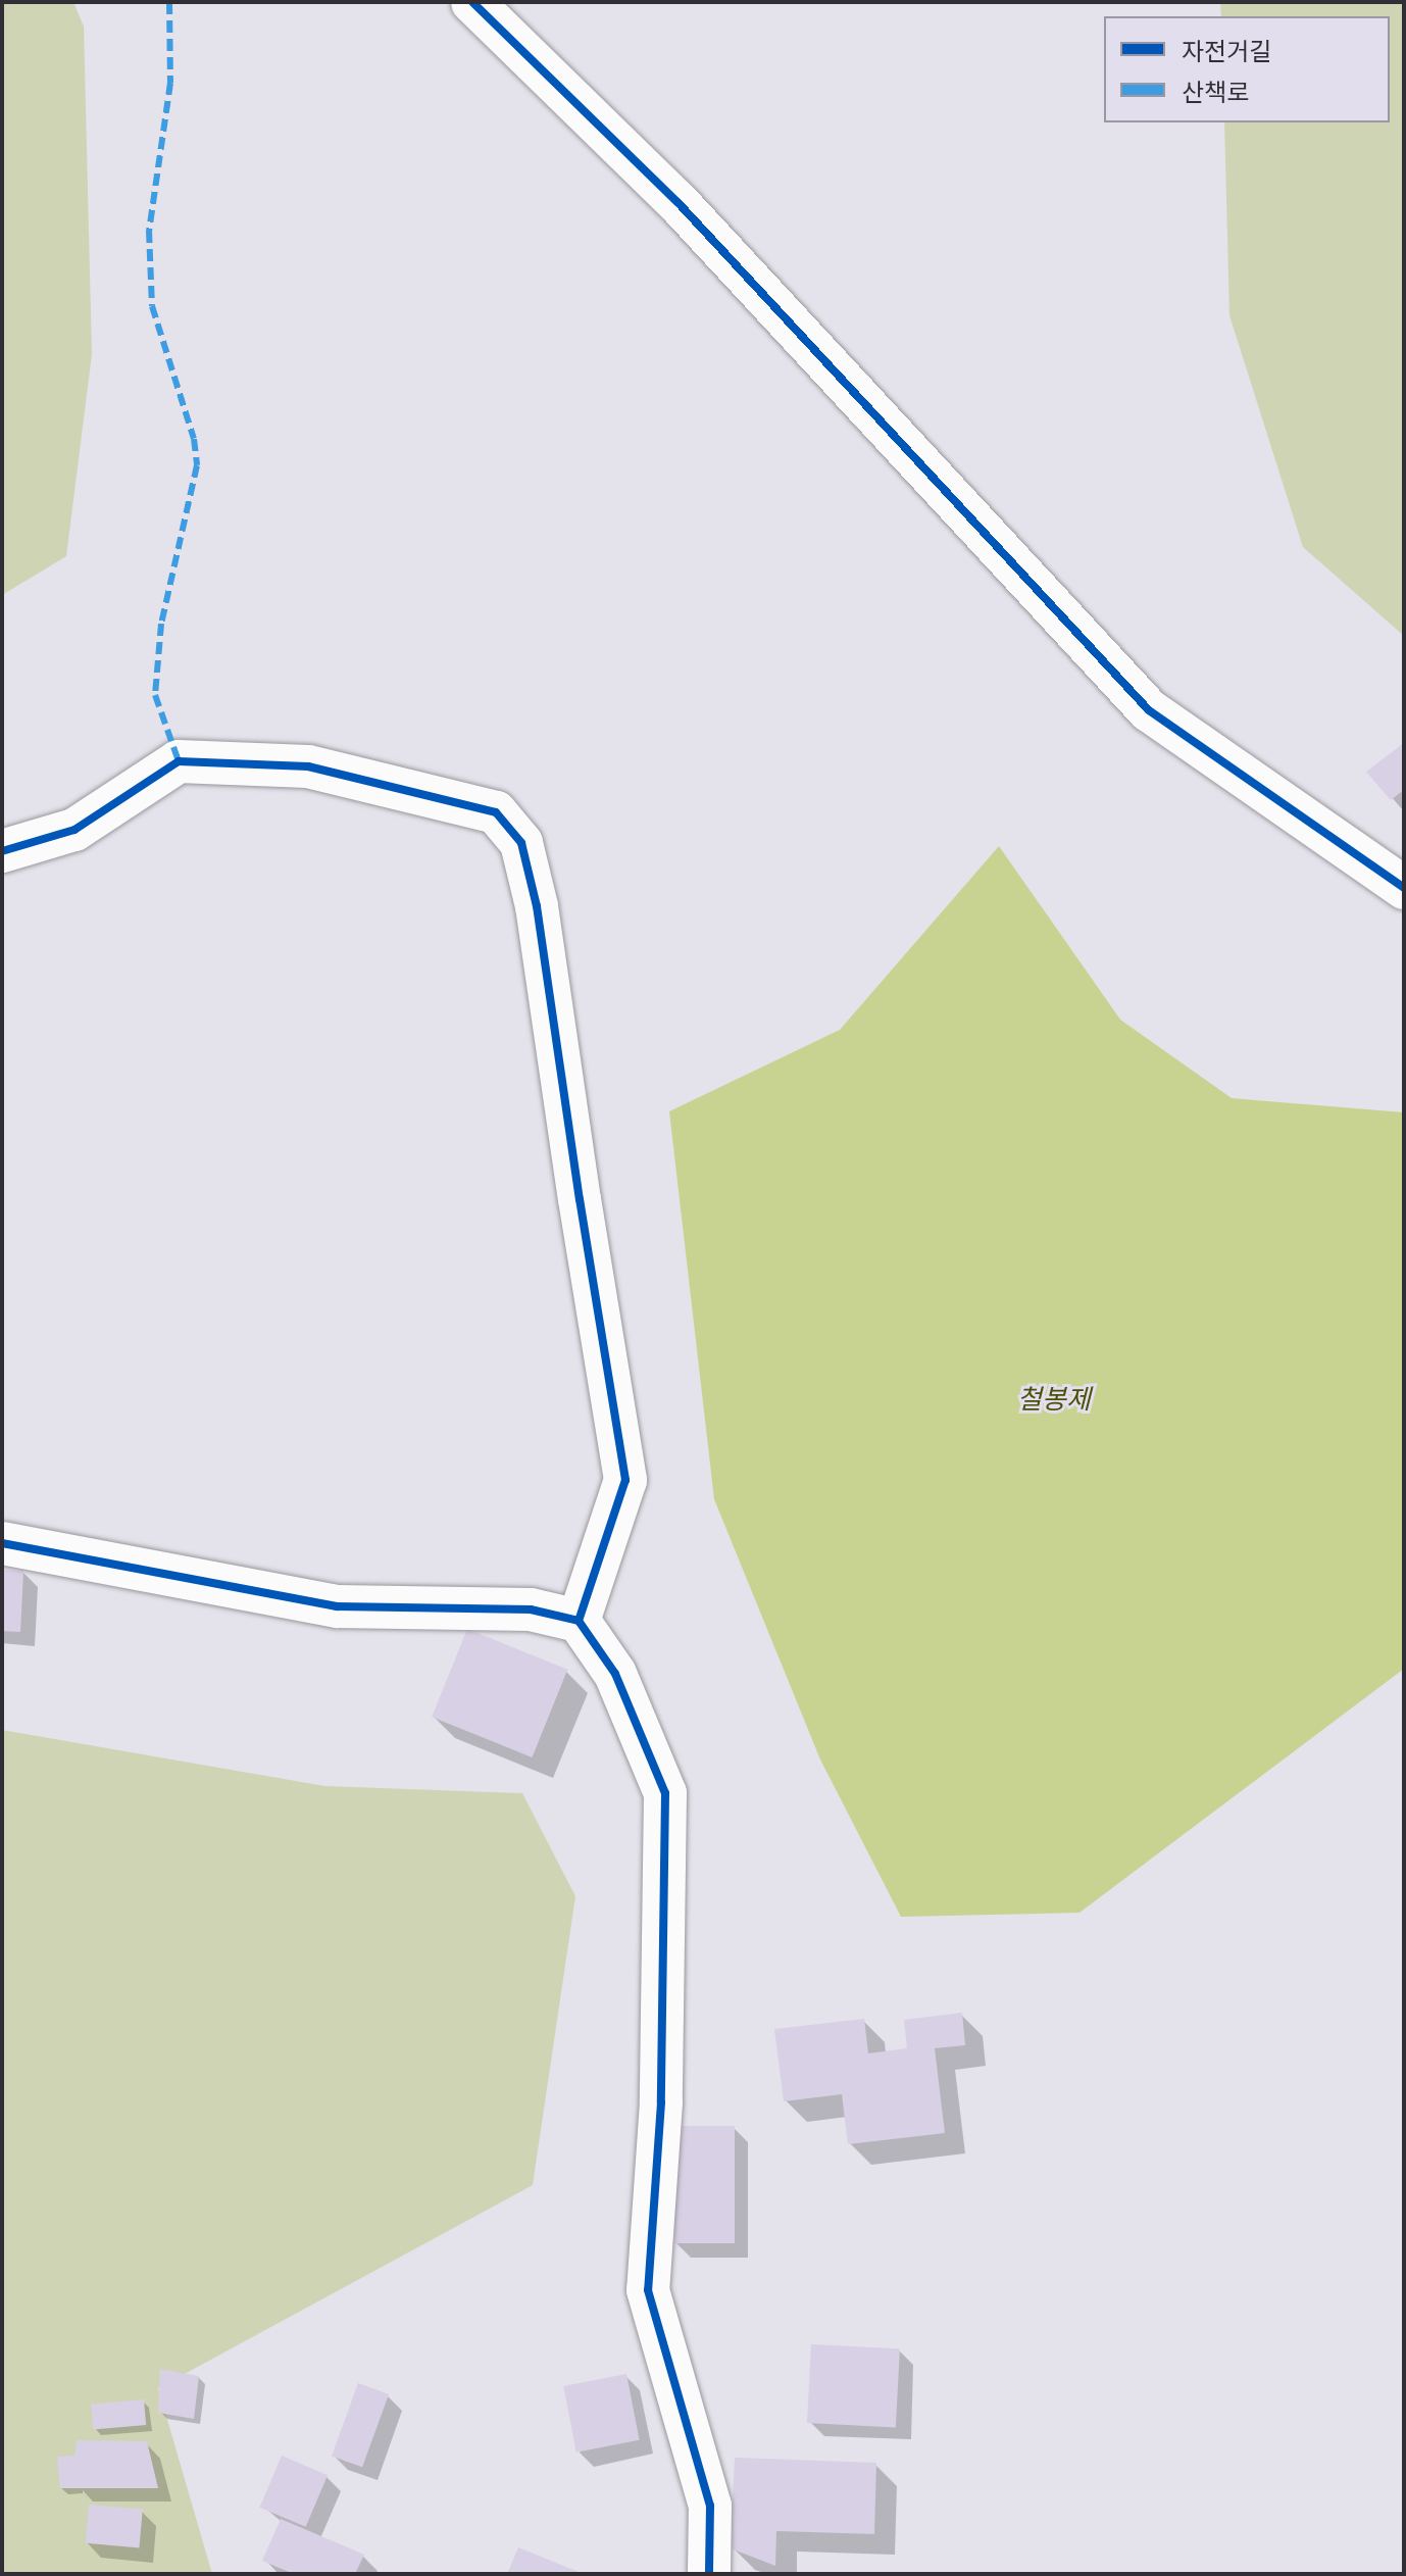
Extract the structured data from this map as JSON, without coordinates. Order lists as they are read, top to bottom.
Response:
{
  "water": ["철봉제"],
  "legend": ["자전거길", "산책로"]
}
